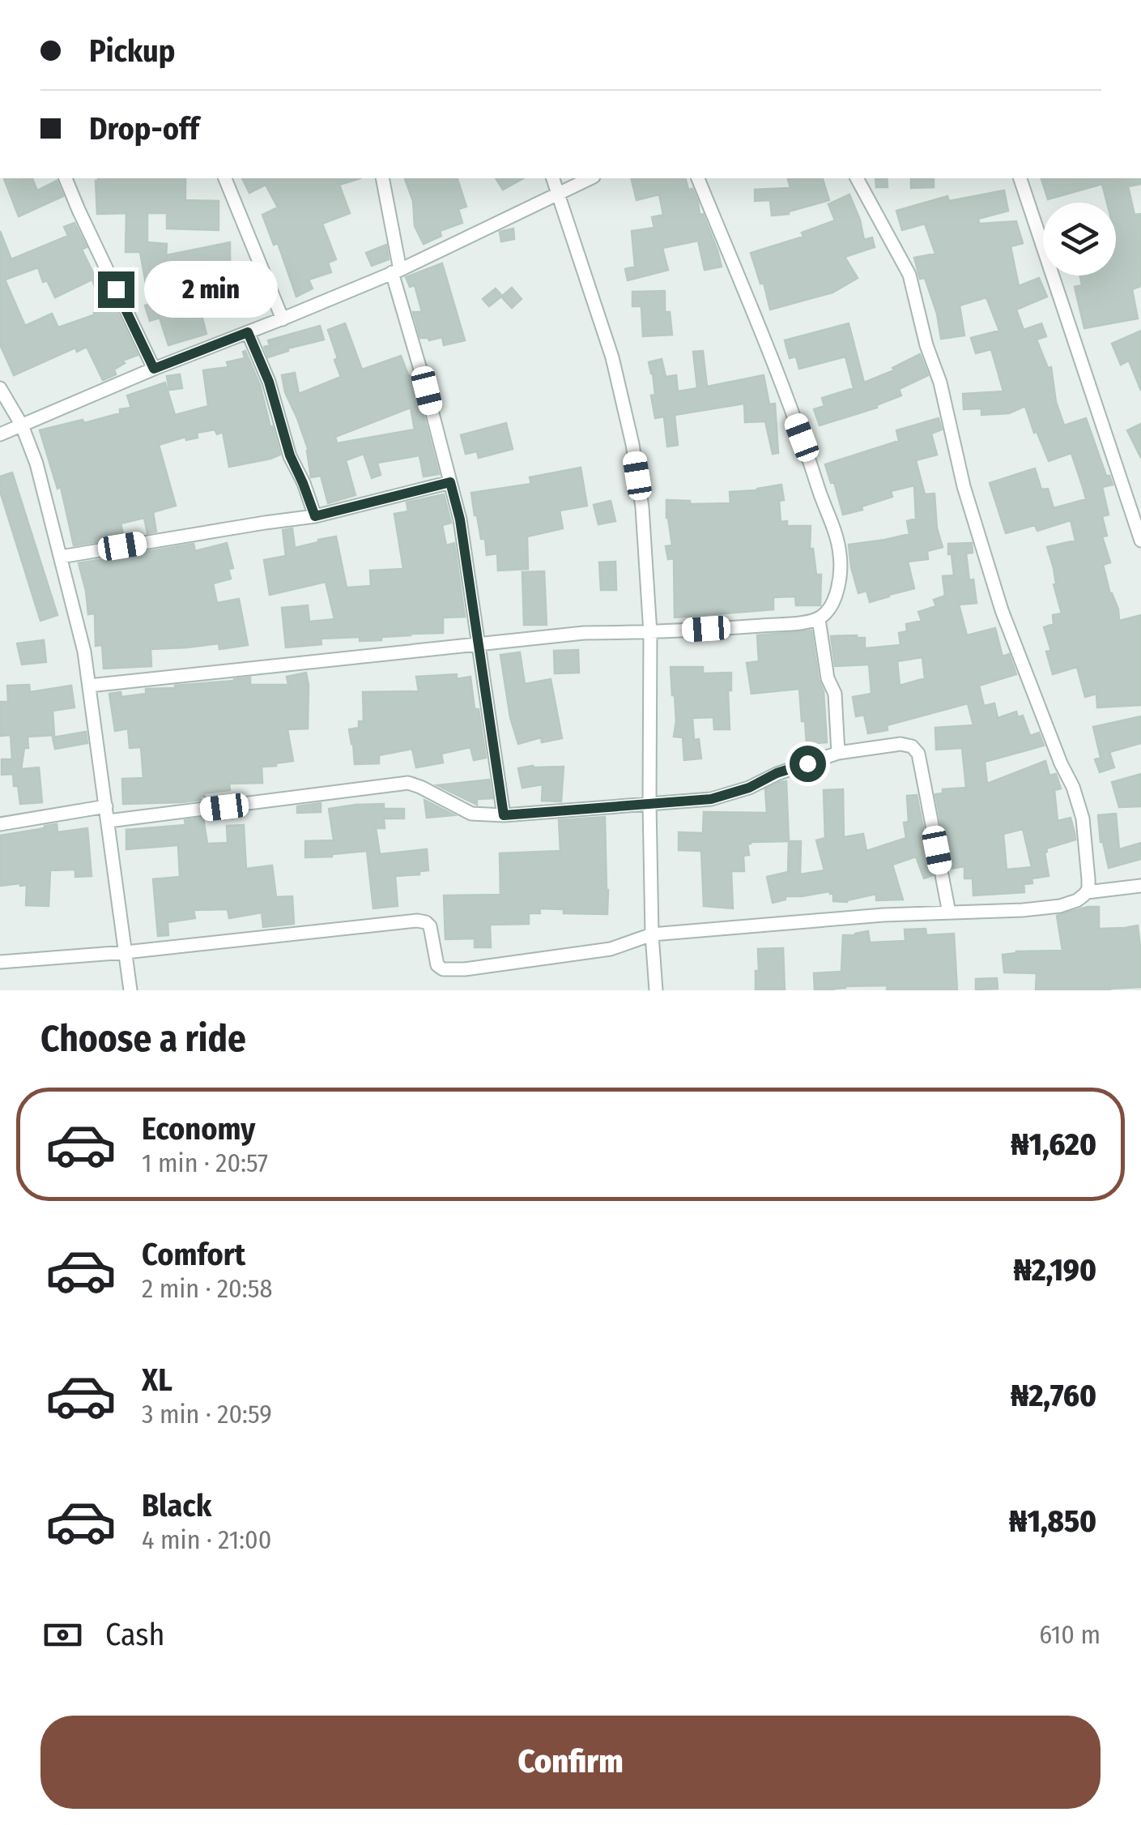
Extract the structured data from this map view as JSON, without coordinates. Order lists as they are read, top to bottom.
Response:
{
  "page": {
    "banner": ["Pickup", "Drop-off"],
    "bubble": "2 min",
    "heading": "Choose a ride",
    "list": [
      {
        "name": "Economy",
        "note": "1 min · 20:57",
        "value": "₦1,620"
      },
      {
        "name": "Comfort",
        "note": "2 min · 20:58",
        "value": "₦2,190"
      },
      {
        "name": "XL",
        "note": "3 min · 20:59",
        "value": "₦2,760"
      },
      {
        "name": "Black",
        "note": "4 min · 21:00",
        "value": "₦1,850"
      }
    ],
    "pay": ["Cash", "610 m"],
    "buttons": "Confirm"
  }
}
